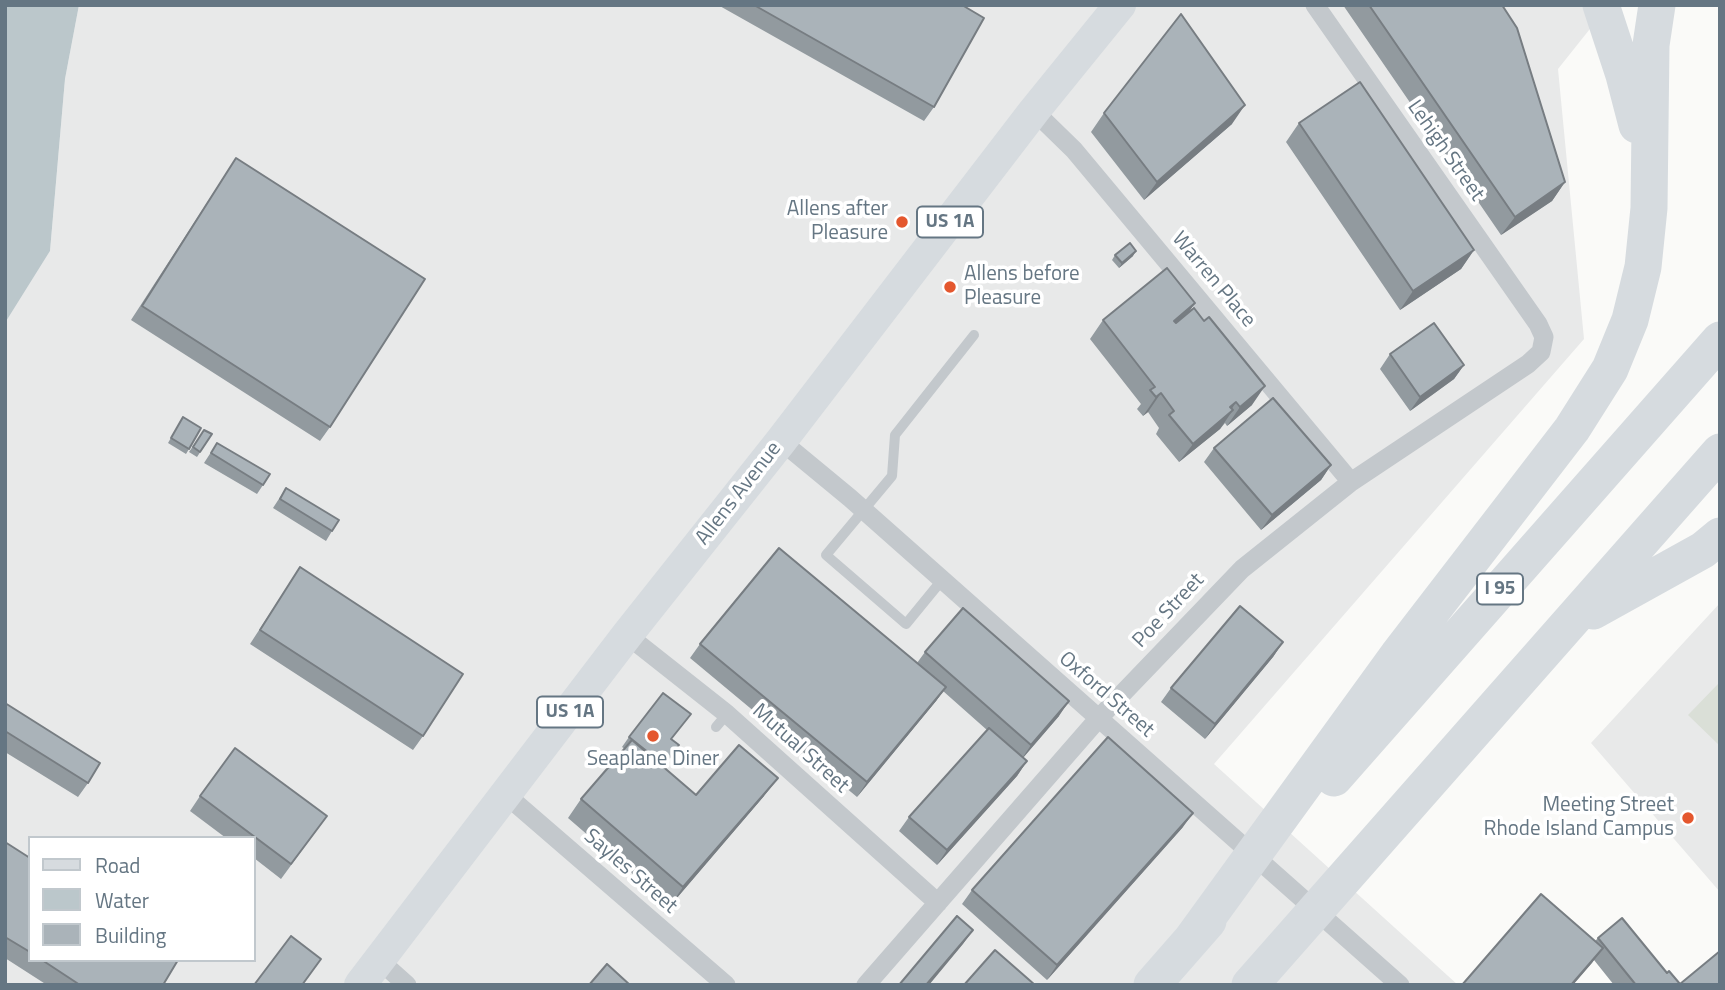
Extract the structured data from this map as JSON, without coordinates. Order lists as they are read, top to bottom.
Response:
{
  "streets": {
    "highway": ["I 95"],
    "main road": ["US 1A", "Allens Avenue"],
    "street": [
      "Lehigh Street",
      "Warren Place",
      "Poe Street",
      "Oxford Street",
      "Mutual Street",
      "Sayles Street"
    ]
  },
  "crossings": [
    ["Lehigh Street", "Poe Street"],
    ["Warren Place", "Allens Avenue"],
    ["Warren Place", "Poe Street"],
    ["Allens Avenue", "Oxford Street"],
    ["Allens Avenue", "Mutual Street"],
    ["Allens Avenue", "Sayles Street"],
    ["Poe Street", "Oxford Street"],
    ["Poe Street", "Mutual Street"]
  ],
  "places": [
    "Allens after Pleasure",
    "Allens before Pleasure",
    "Seaplane Diner",
    "Meeting Street Rhode Island Campus"
  ],
  "legend": ["Road", "Water", "Building"]
}
